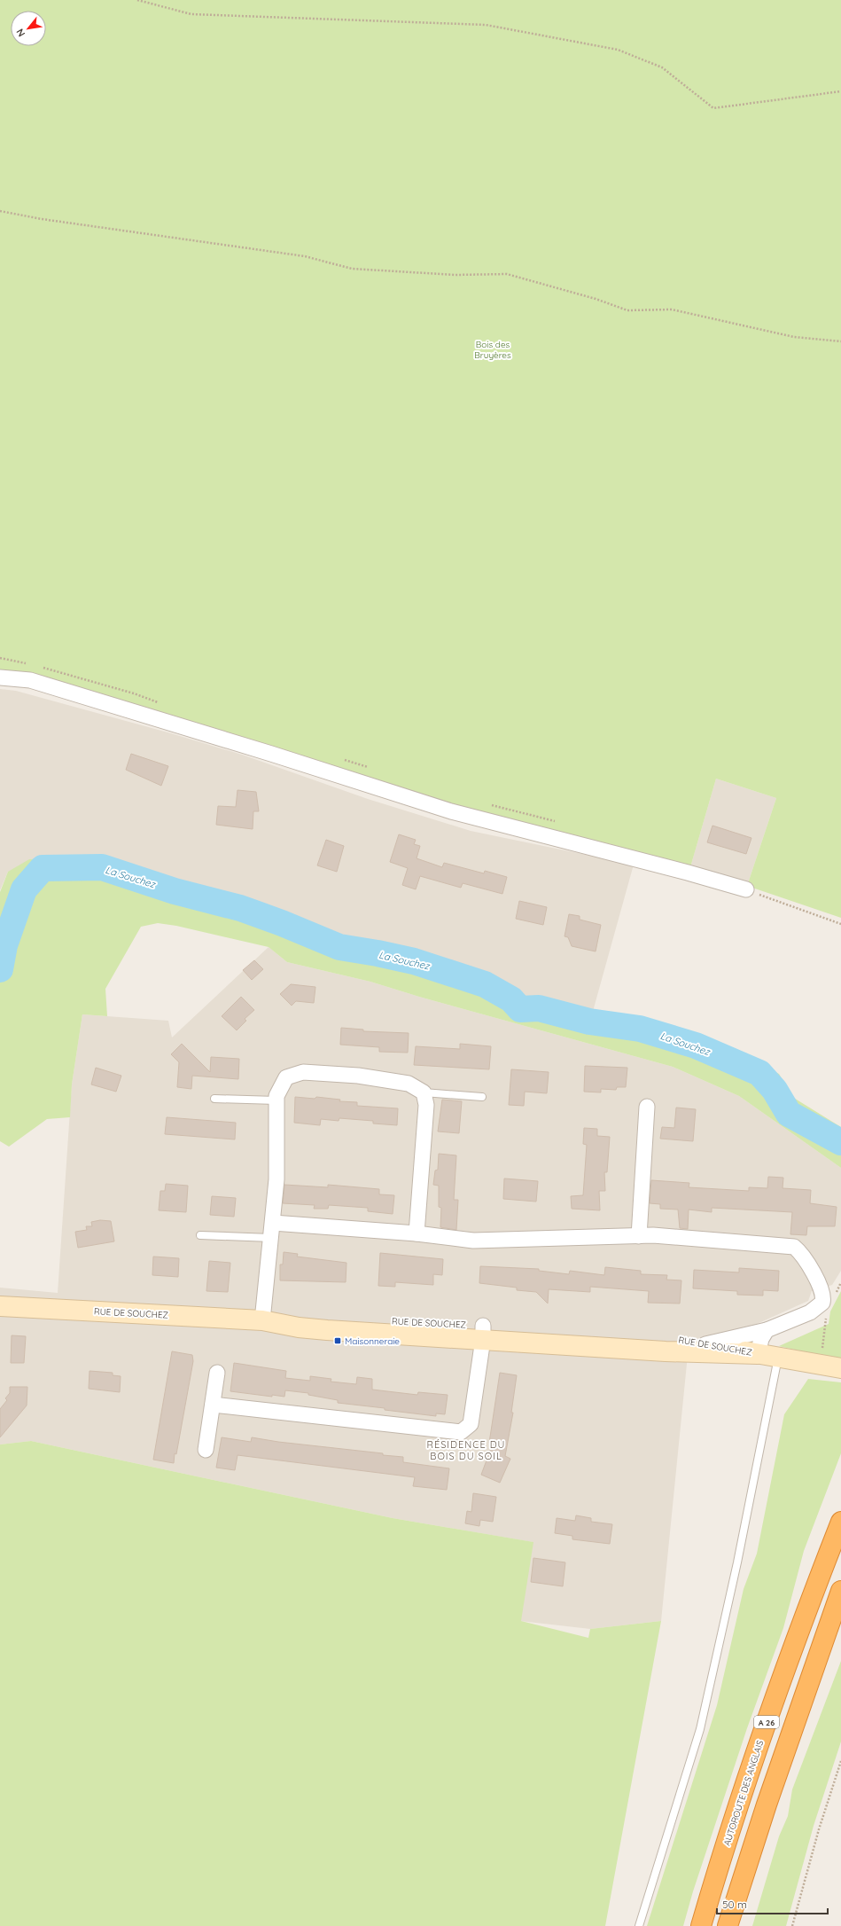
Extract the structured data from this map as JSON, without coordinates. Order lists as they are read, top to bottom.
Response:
{
  "streets": {
    "highway": ["A 26", "AUTOROUTE DES ANGLAIS"],
    "main road": ["RUE DE SOUCHEZ"]
  },
  "districts": ["RÉSIDENCE DU BOIS DU SOIL"],
  "water": ["La Souchez"],
  "parks": ["Bois des Bruyères"],
  "places": {
    "transit": ["Maisonneraie"]
  },
  "scale_bar": "50 m",
  "north": "bottom left"
}
